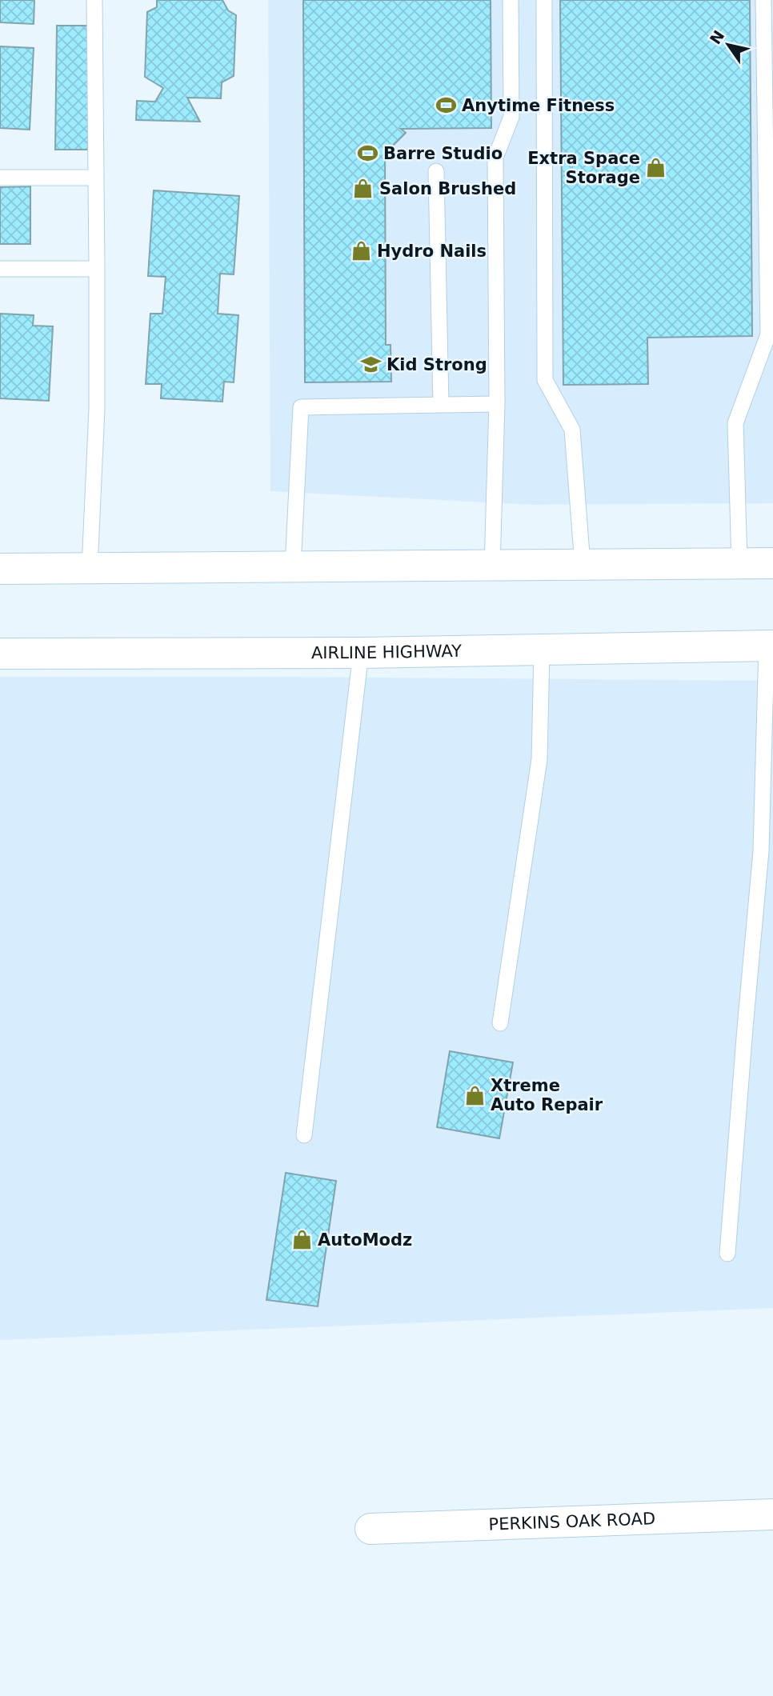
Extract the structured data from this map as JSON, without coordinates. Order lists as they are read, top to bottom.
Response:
{
  "streets": {
    "main road": ["AIRLINE HIGHWAY", "PERKINS OAK ROAD"]
  },
  "places": {
    "sports": ["Anytime Fitness", "Barre Studio"],
    "shop": [
      "Extra Space Storage",
      "Salon Brushed",
      "Hydro Nails",
      "Xtreme Auto Repair",
      "AutoModz"
    ],
    "school or university": ["Kid Strong"]
  },
  "north": "top left"
}
